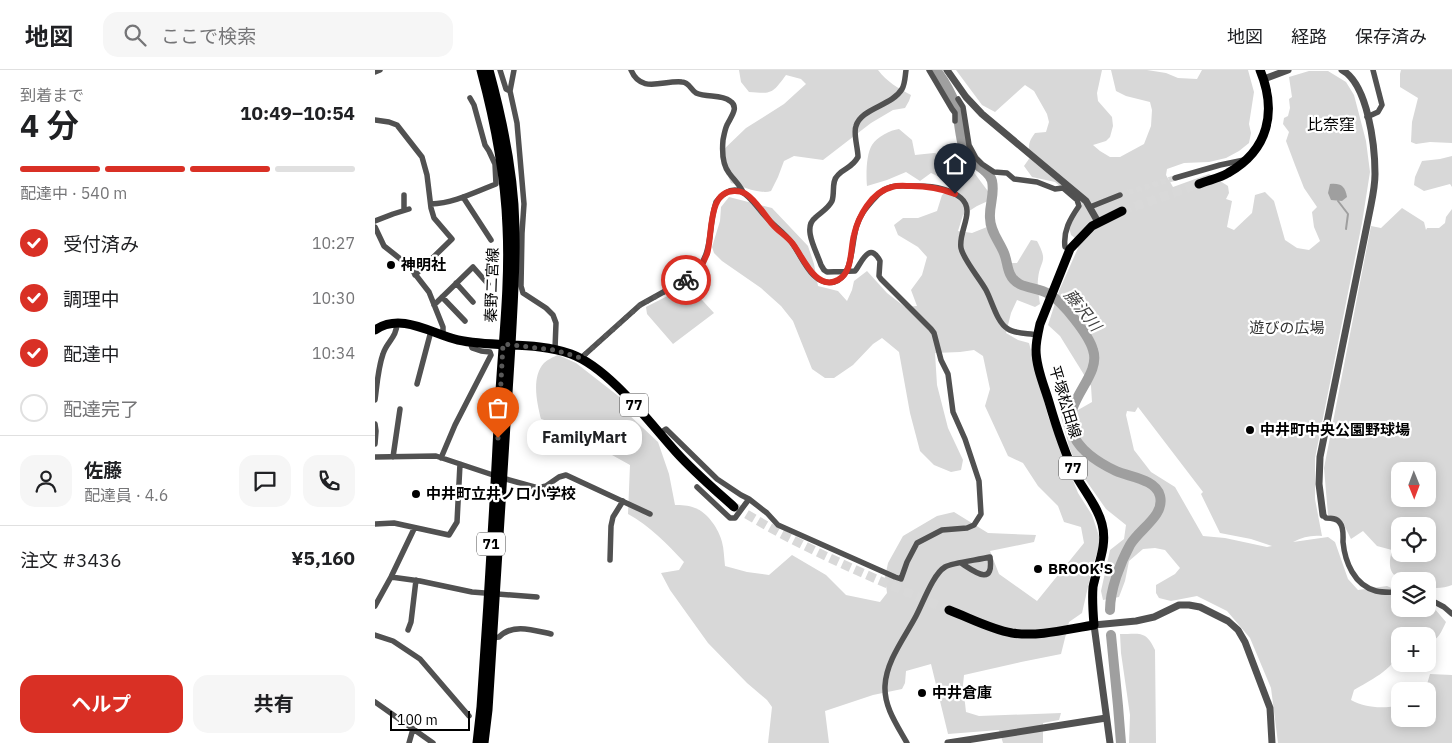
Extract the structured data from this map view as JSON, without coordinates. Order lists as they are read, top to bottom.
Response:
{
  "streets": {
    "main road": [
      "秦野二宮線",
      "平塚松田線",
      "77",
      "71"
    ]
  },
  "crossings": [
    ["秦野二宮線", "77"]
  ],
  "districts": ["比奈窪"],
  "water": ["藤沢川"],
  "parks": ["遊びの広場"],
  "places": [
    "神明社",
    "中井町中央公園野球場",
    "FamilyMart",
    "中井町立井ノ口小学校",
    "BROOK'S",
    "中井倉庫"
  ],
  "scale_bar": "100 m",
  "north": "bottom",
  "page": {
    "header": "地図",
    "search": "ここで検索",
    "nav": ["地図", "経路", "保存済み"],
    "heading": ["4 分", "到着まで", "10:49–10:54"],
    "panel": [
      "佐藤",
      "配達員 · 4.6",
      "注文 #3436",
      "¥5,160"
    ],
    "bar": "配達中 · 540 m",
    "list": [
      ["受付済み", "10:27"],
      ["調理中", "10:30"],
      ["配達中", "10:34"],
      "配達完了"
    ],
    "bubble": "FamilyMart",
    "map_buttons": ["+", "−"],
    "buttons": ["ヘルプ", "共有"],
    "scale": "100 m"
  }
}
